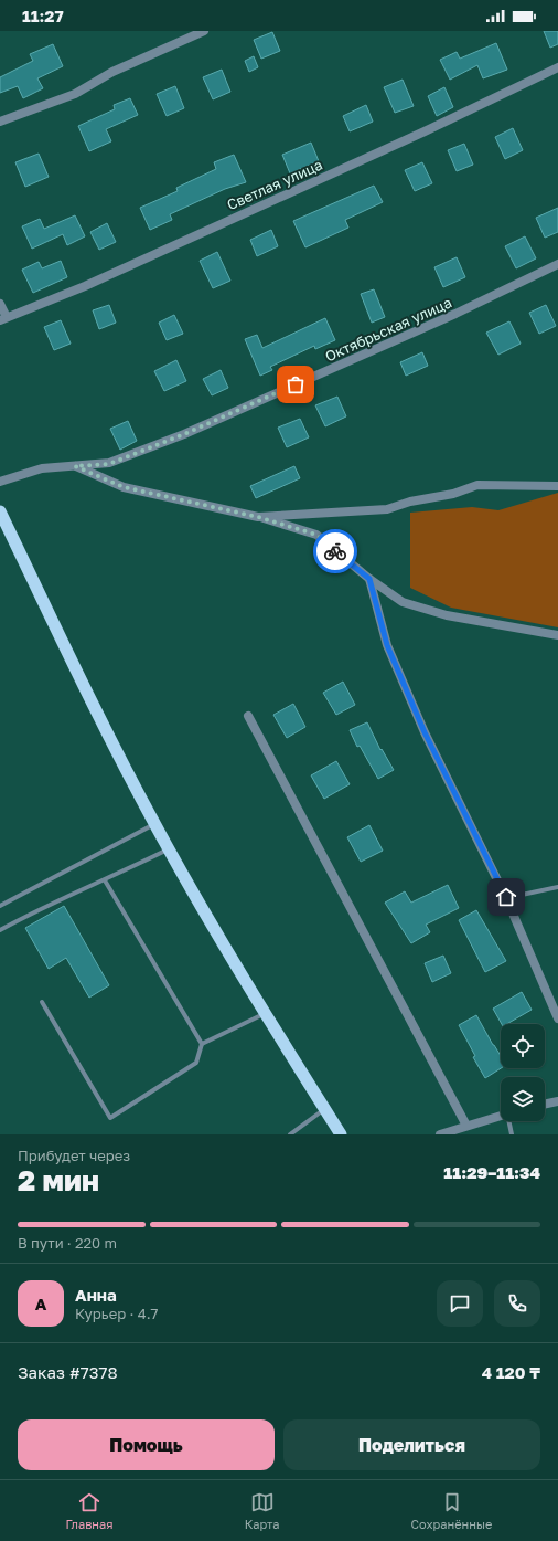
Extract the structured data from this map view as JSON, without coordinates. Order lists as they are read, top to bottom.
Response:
{
  "streets": {
    "street": ["Светлая улица", "Октябрьская улица"]
  },
  "page": {
    "status": "11:27",
    "heading": ["2 мин", "Прибудет через", "11:29–11:34"],
    "panel": [
      "Анна",
      "Курьер · 4.7",
      "Заказ #7378",
      "4 120 ₸"
    ],
    "bar": "В пути · 220 m",
    "round": "А",
    "buttons": ["Помощь", "Поделиться"],
    "tabs": ["Главная", "Карта", "Сохранённые"]
  }
}
